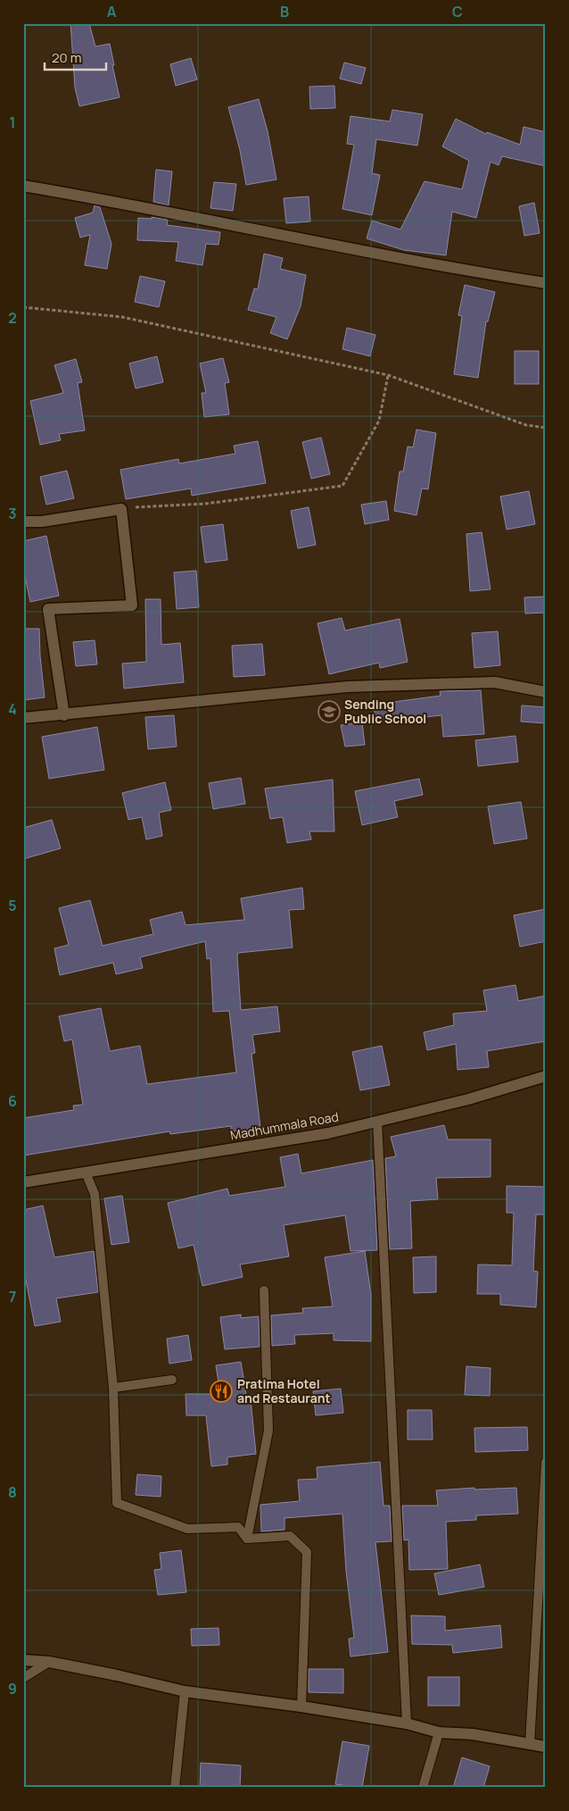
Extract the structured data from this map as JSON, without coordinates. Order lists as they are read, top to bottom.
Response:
{
  "streets": {
    "street": ["Madhummala Road"]
  },
  "places": {
    "school or university": ["Sending Public School"],
    "restaurant": ["Pratima Hotel and Restaurant"]
  },
  "scale_bar": "20 m",
  "grid": {
    "columns": ["A", "B", "C"],
    "rows": [
      "1",
      "2",
      "3",
      "4",
      "5",
      "6",
      "7",
      "8",
      "9"
    ]
  }
}
